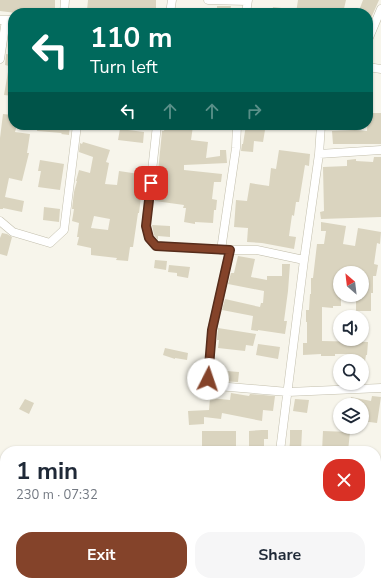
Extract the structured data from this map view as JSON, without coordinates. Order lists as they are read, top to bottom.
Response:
{
  "north": "top left",
  "page": {
    "turn": ["110 m", "Turn left"],
    "heading": ["1 min", "230 m · 07:32"],
    "buttons": ["Exit", "Share"]
  }
}
